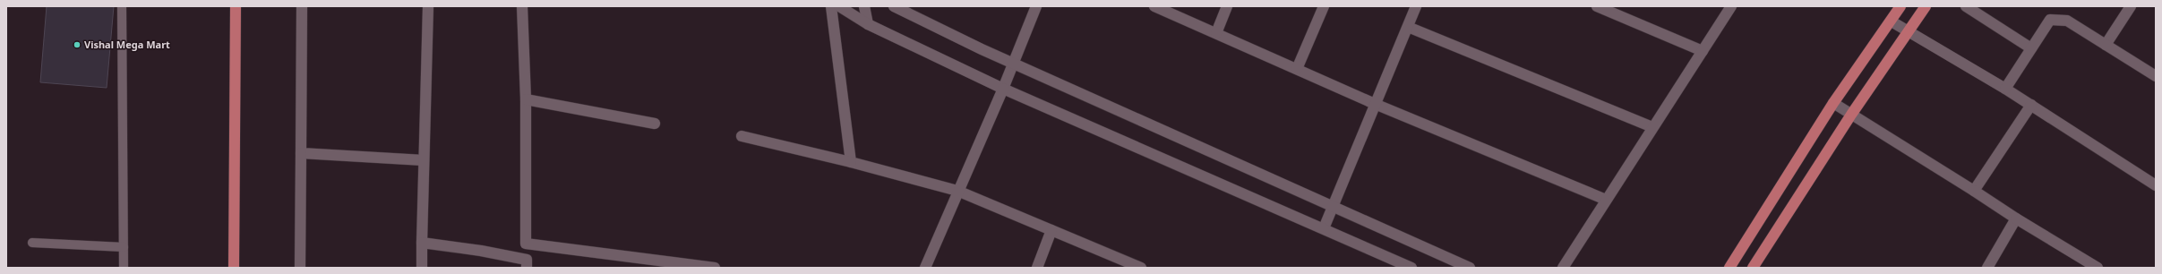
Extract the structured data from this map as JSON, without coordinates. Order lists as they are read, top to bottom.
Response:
{
  "places": ["Vishal Mega Mart"]
}
